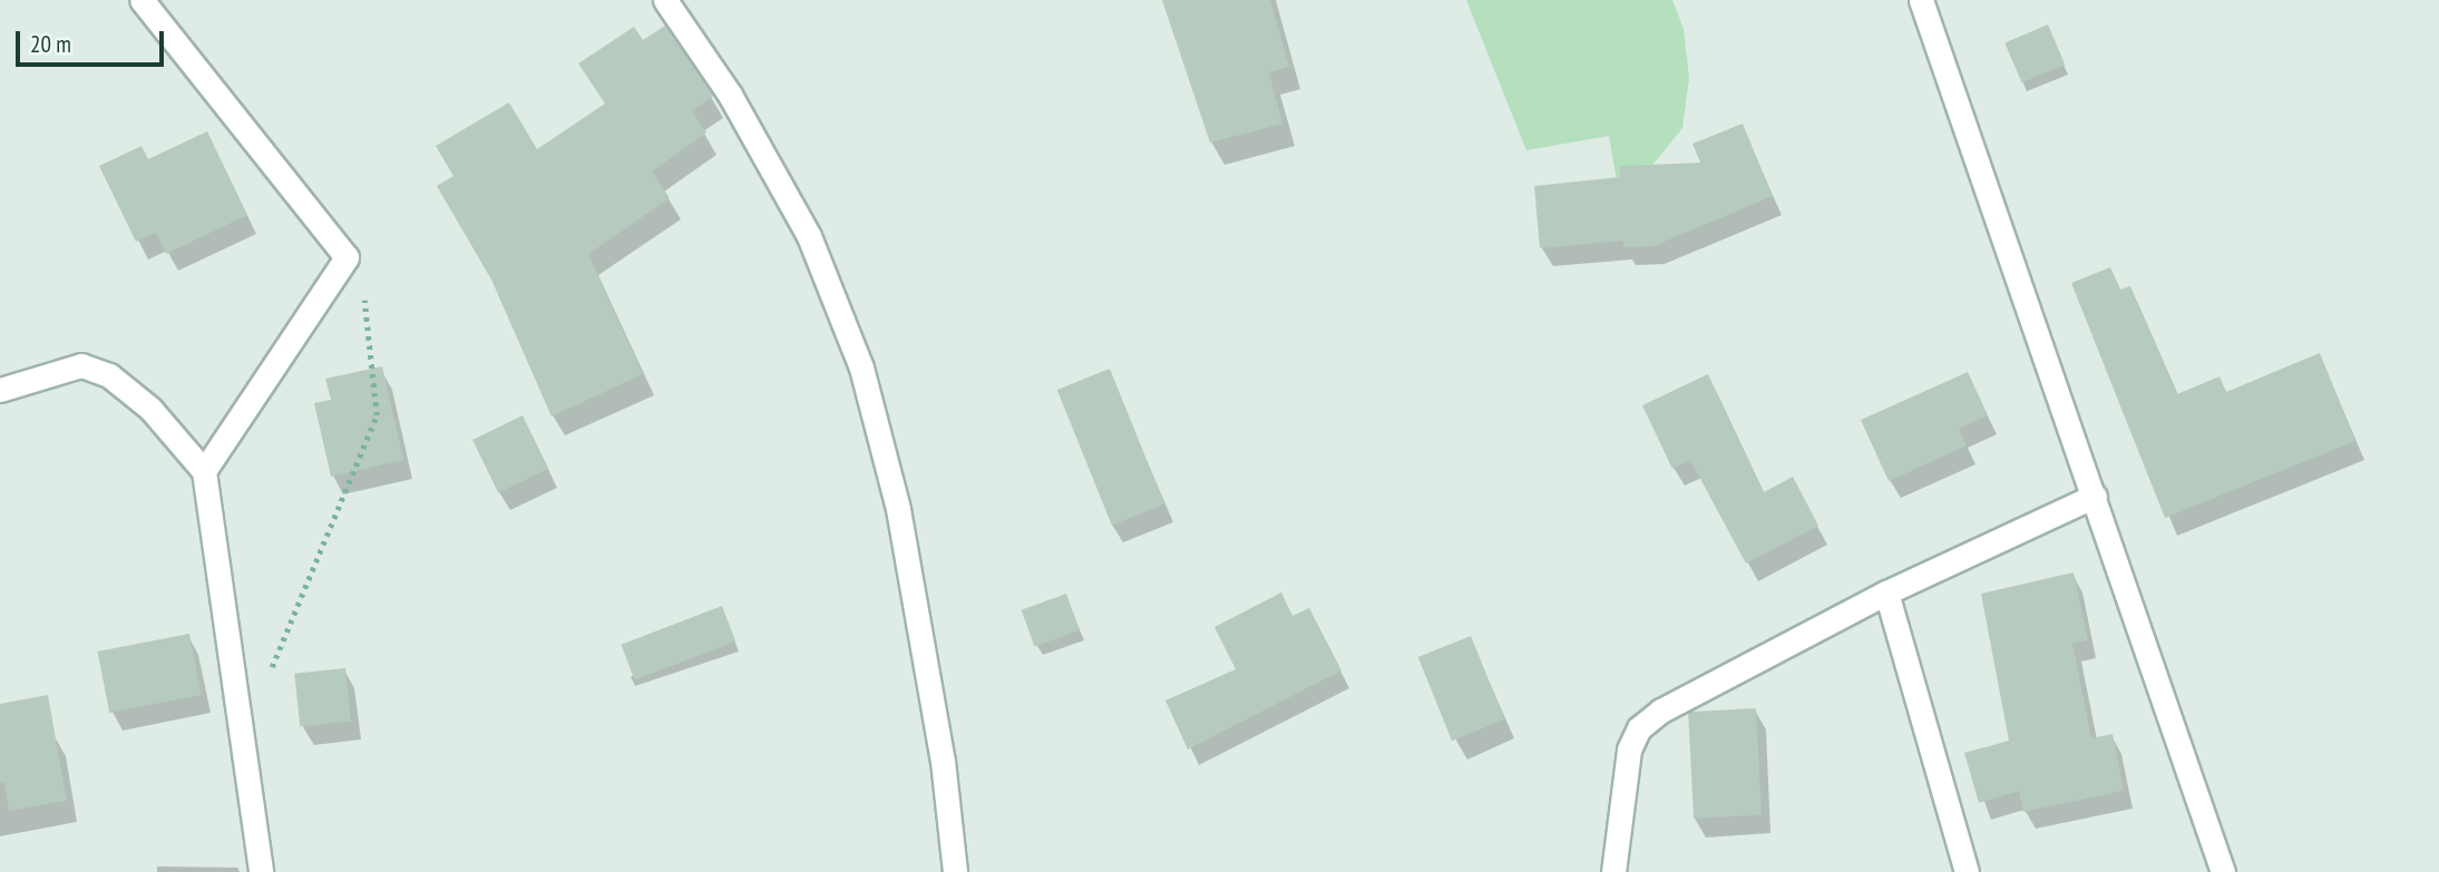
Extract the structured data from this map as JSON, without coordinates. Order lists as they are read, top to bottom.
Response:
{
  "scale_bar": "20 m"
}
